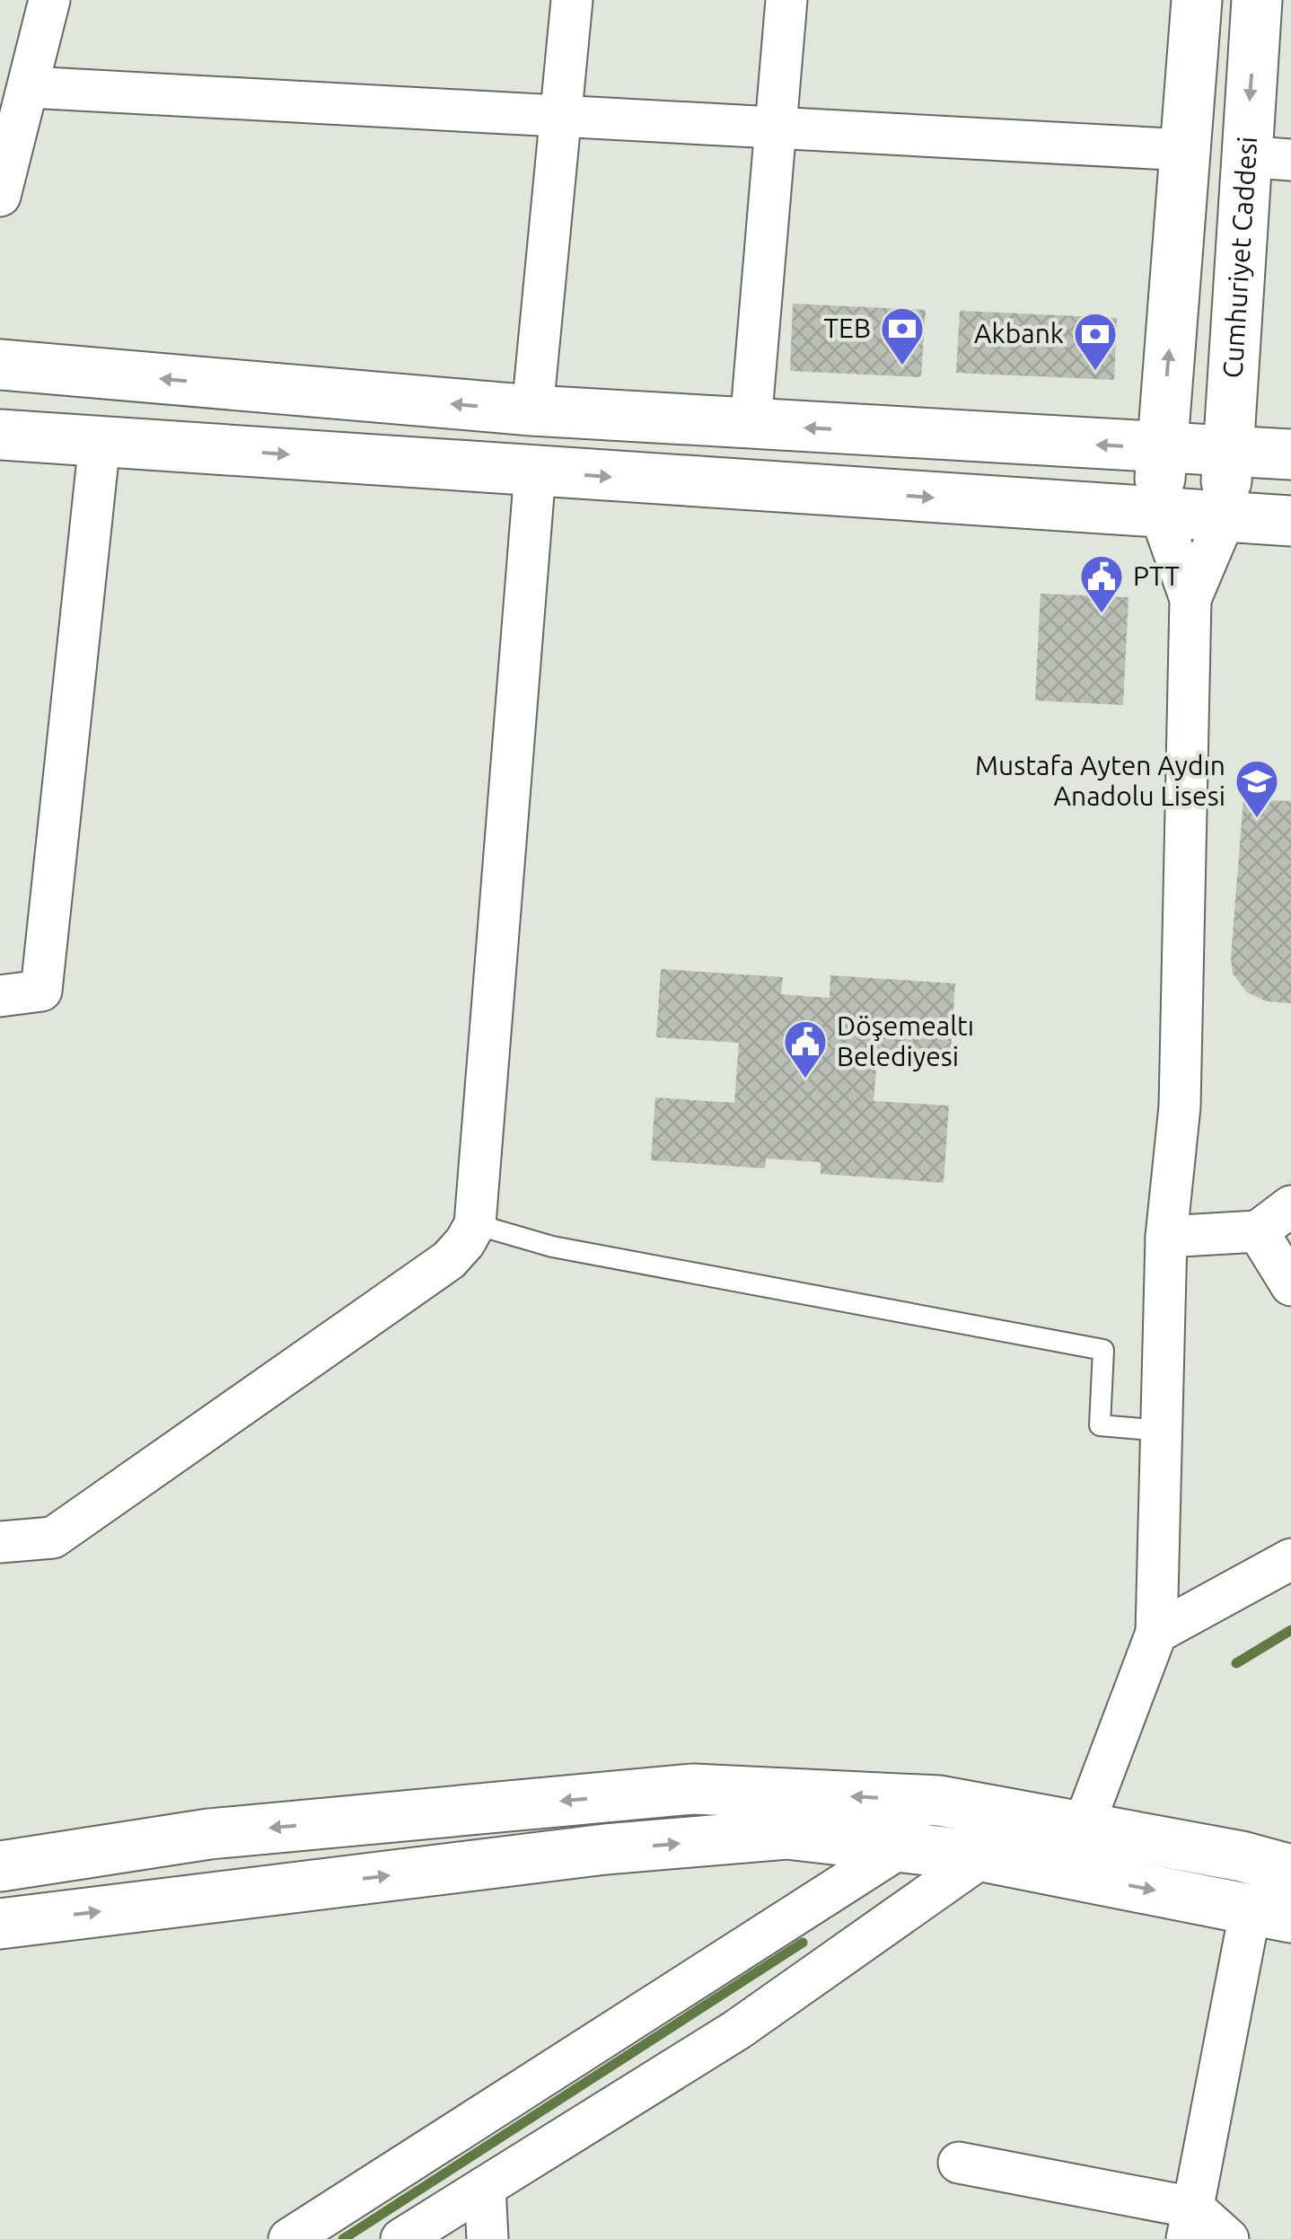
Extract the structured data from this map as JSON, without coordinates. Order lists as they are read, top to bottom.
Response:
{
  "streets": {
    "street": ["Cumhuriyet Caddesi"]
  },
  "places": {
    "bank": ["TEB", "Akbank"],
    "public building": ["PTT", "Döşemealtı Belediyesi"],
    "school or university": ["Mustafa Ayten Aydın Anadolu Lisesi"]
  }
}
